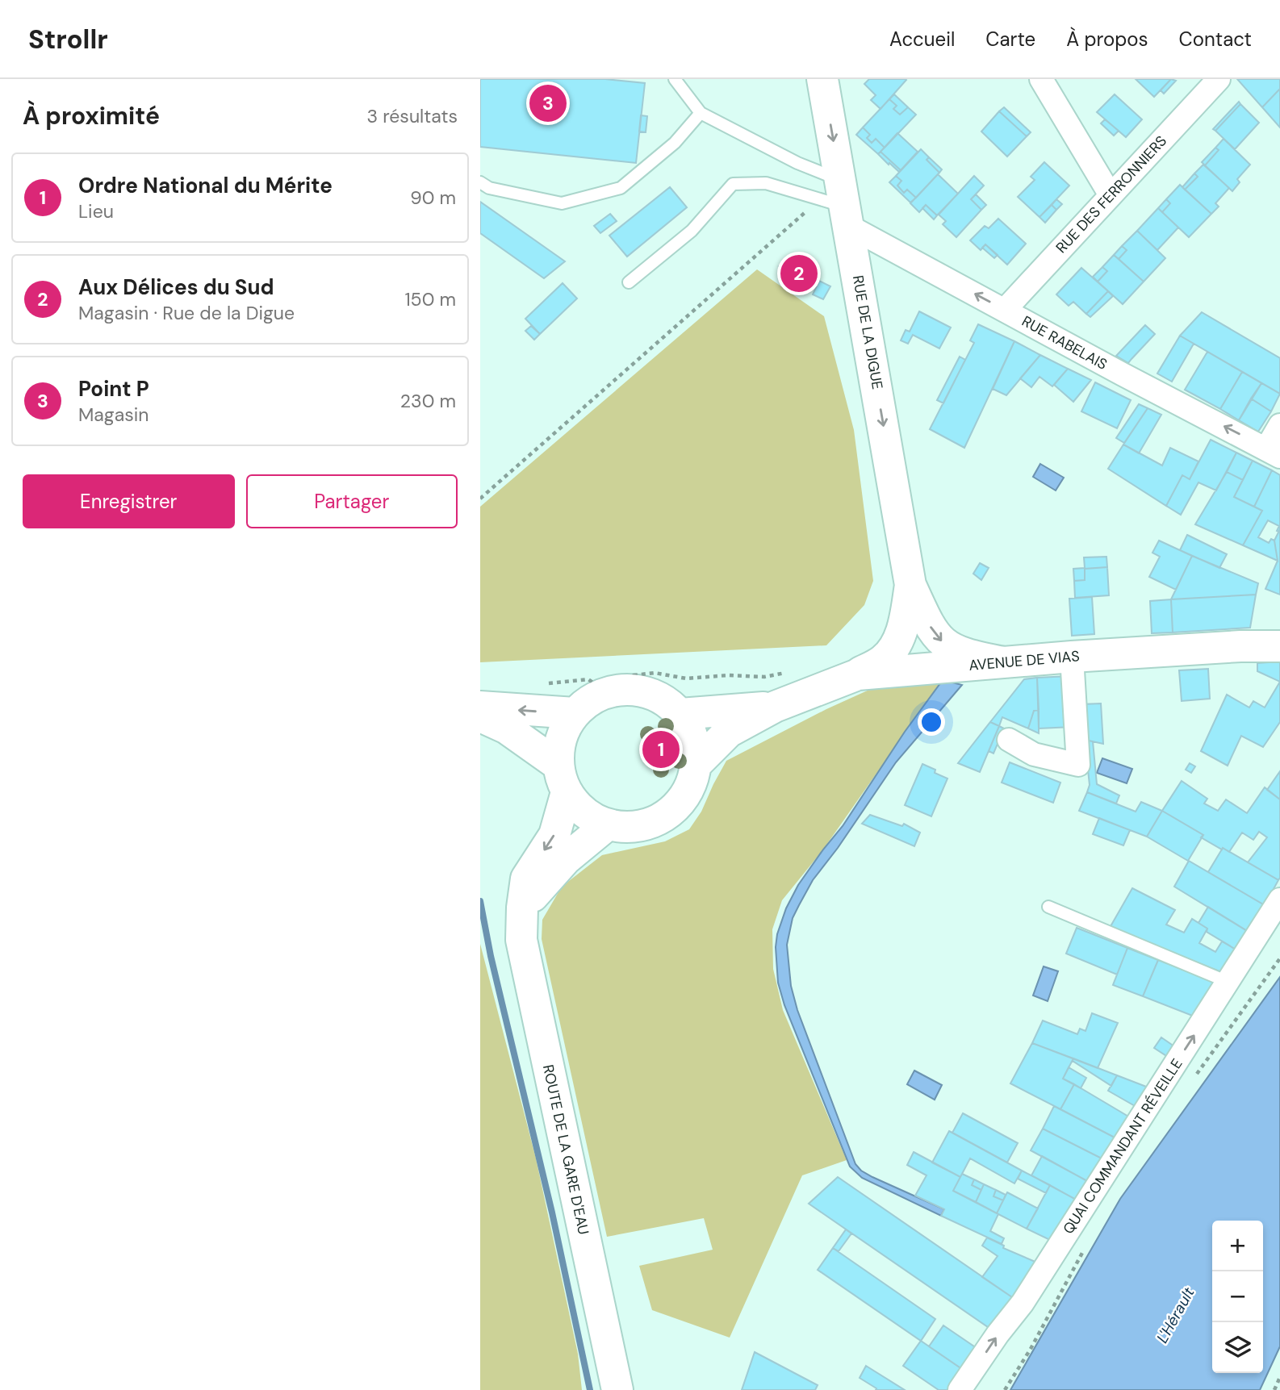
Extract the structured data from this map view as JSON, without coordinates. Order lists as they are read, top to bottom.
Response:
{
  "streets": {
    "main road": ["RUE DE LA DIGUE", "AVENUE DE VIAS", "ROUTE DE LA GARE D'EAU"],
    "street": ["RUE DES FERRONNIERS", "RUE RABELAIS", "QUAI COMMANDANT RÉVEILLE"]
  },
  "crossings": [
    ["RUE DES FERRONNIERS", "RUE RABELAIS"],
    ["RUE DE LA DIGUE", "RUE RABELAIS"],
    ["RUE DE LA DIGUE", "AVENUE DE VIAS"],
    ["AVENUE DE VIAS", "ROUTE DE LA GARE D'EAU"]
  ],
  "one_way": ["RUE DE LA DIGUE", "RUE RABELAIS", "QUAI COMMANDANT RÉVEILLE"],
  "water": ["L'Hérault"],
  "page": {
    "header": "Strollr",
    "nav": [
      "Accueil",
      "Carte",
      "À propos",
      "Contact"
    ],
    "heading": ["À proximité", "3 résultats"],
    "pins": ["3", "2", "1"],
    "list": [
      {
        "mark": "1",
        "name": "Ordre National du Mérite",
        "note": "Lieu",
        "value": "90 m"
      },
      {
        "mark": "2",
        "name": "Aux Délices du Sud",
        "note": "Magasin · Rue de la Digue",
        "value": "150 m"
      },
      {
        "mark": "3",
        "name": "Point P",
        "note": "Magasin",
        "value": "230 m"
      }
    ],
    "buttons": ["Enregistrer", "Partager"],
    "map_buttons": ["+", "−"]
  }
}
